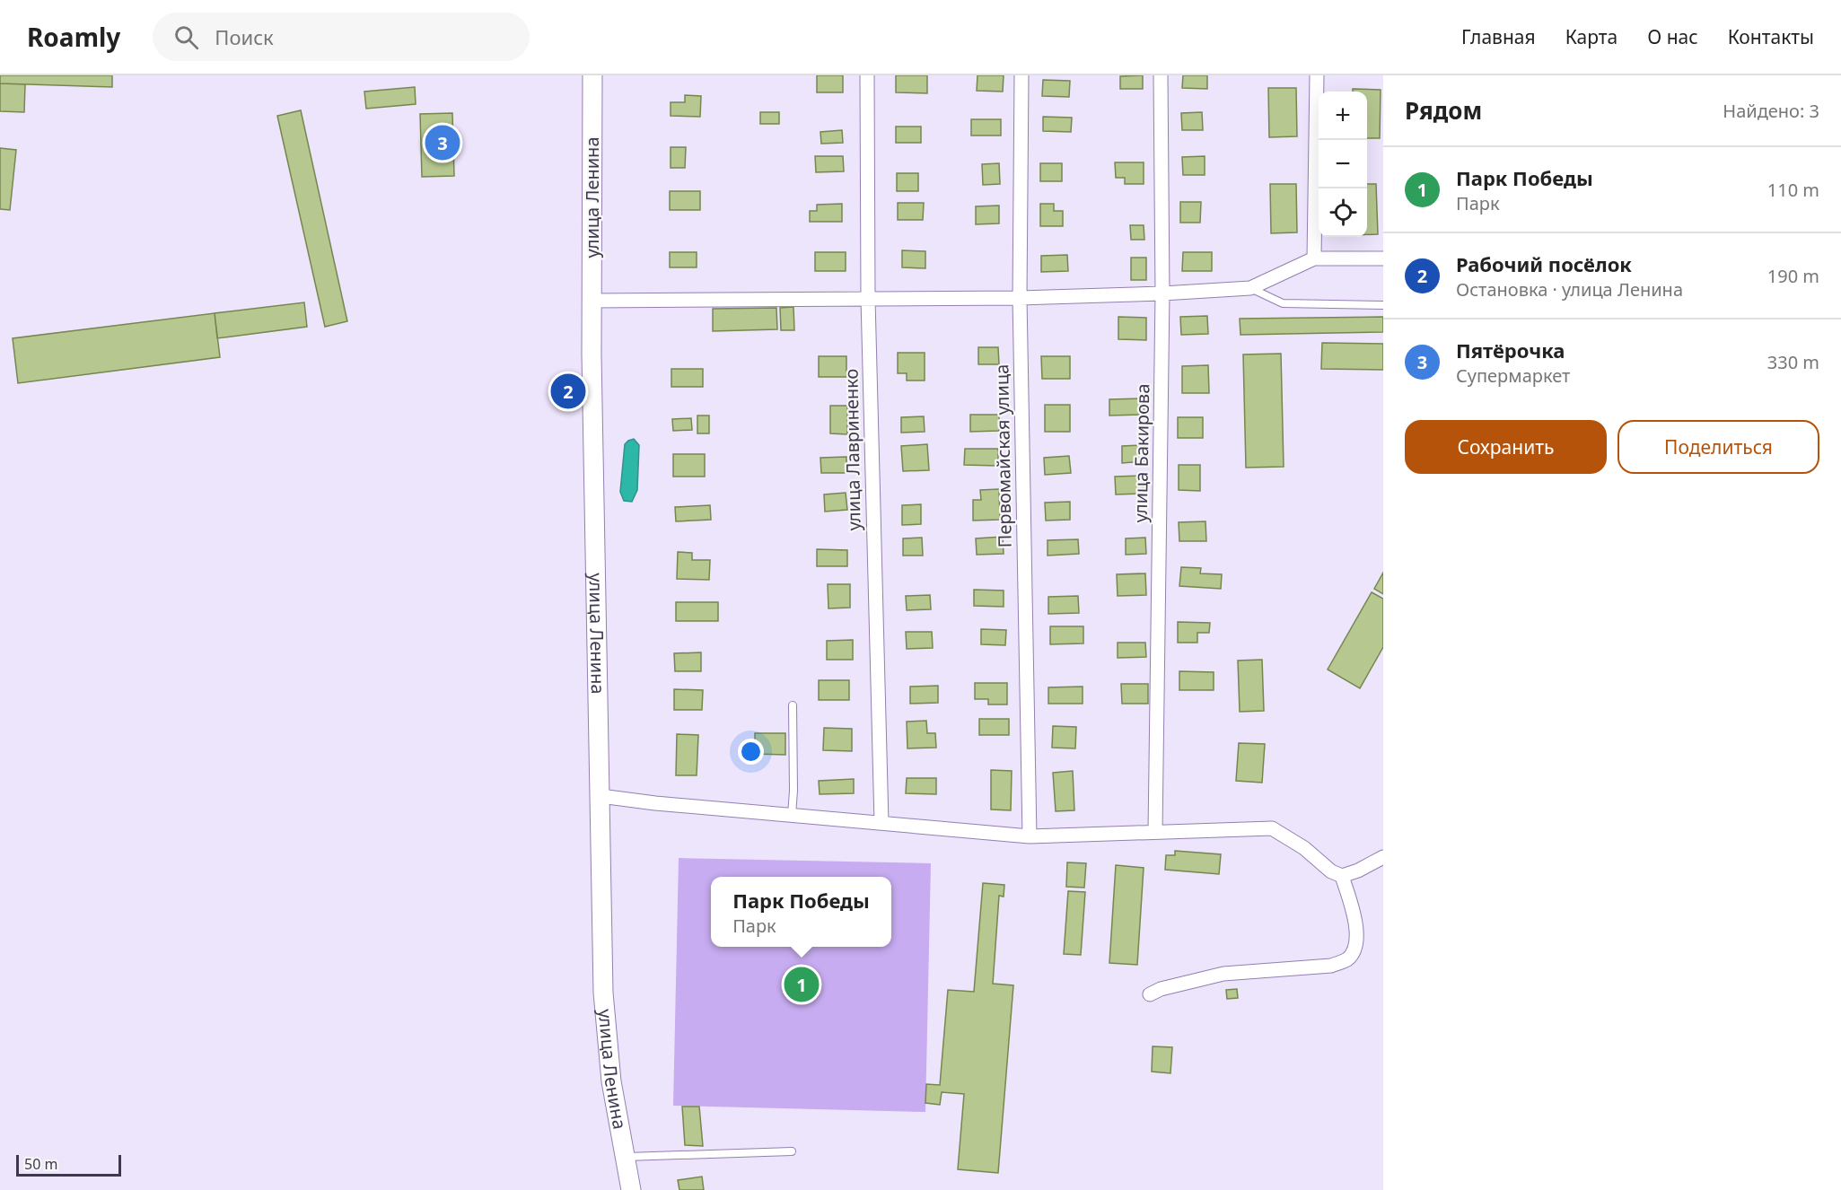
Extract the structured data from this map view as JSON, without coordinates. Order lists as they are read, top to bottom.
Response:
{
  "streets": {
    "main road": ["улица Ленина"],
    "street": ["улица Лавриненко", "улица Бакирова", "Первомайская улица"]
  },
  "scale_bar": "50 m",
  "page": {
    "header": "Roamly",
    "search": "Поиск",
    "nav": [
      "Главная",
      "Карта",
      "О нас",
      "Контакты"
    ],
    "heading": ["Рядом", "Найдено: 3"],
    "map_buttons": ["+", "−"],
    "pins": ["3", "2", "1"],
    "list": [
      {
        "mark": "1",
        "name": "Парк Победы",
        "note": "Парк",
        "value": "110 m"
      },
      {
        "mark": "2",
        "name": "Рабочий посёлок",
        "note": "Остановка · улица Ленина",
        "value": "190 m"
      },
      {
        "mark": "3",
        "name": "Пятёрочка",
        "note": "Супермаркет",
        "value": "330 m"
      }
    ],
    "buttons": ["Сохранить", "Поделиться"],
    "popup": ["Парк Победы", "Парк"],
    "scale": "50 m"
  }
}
